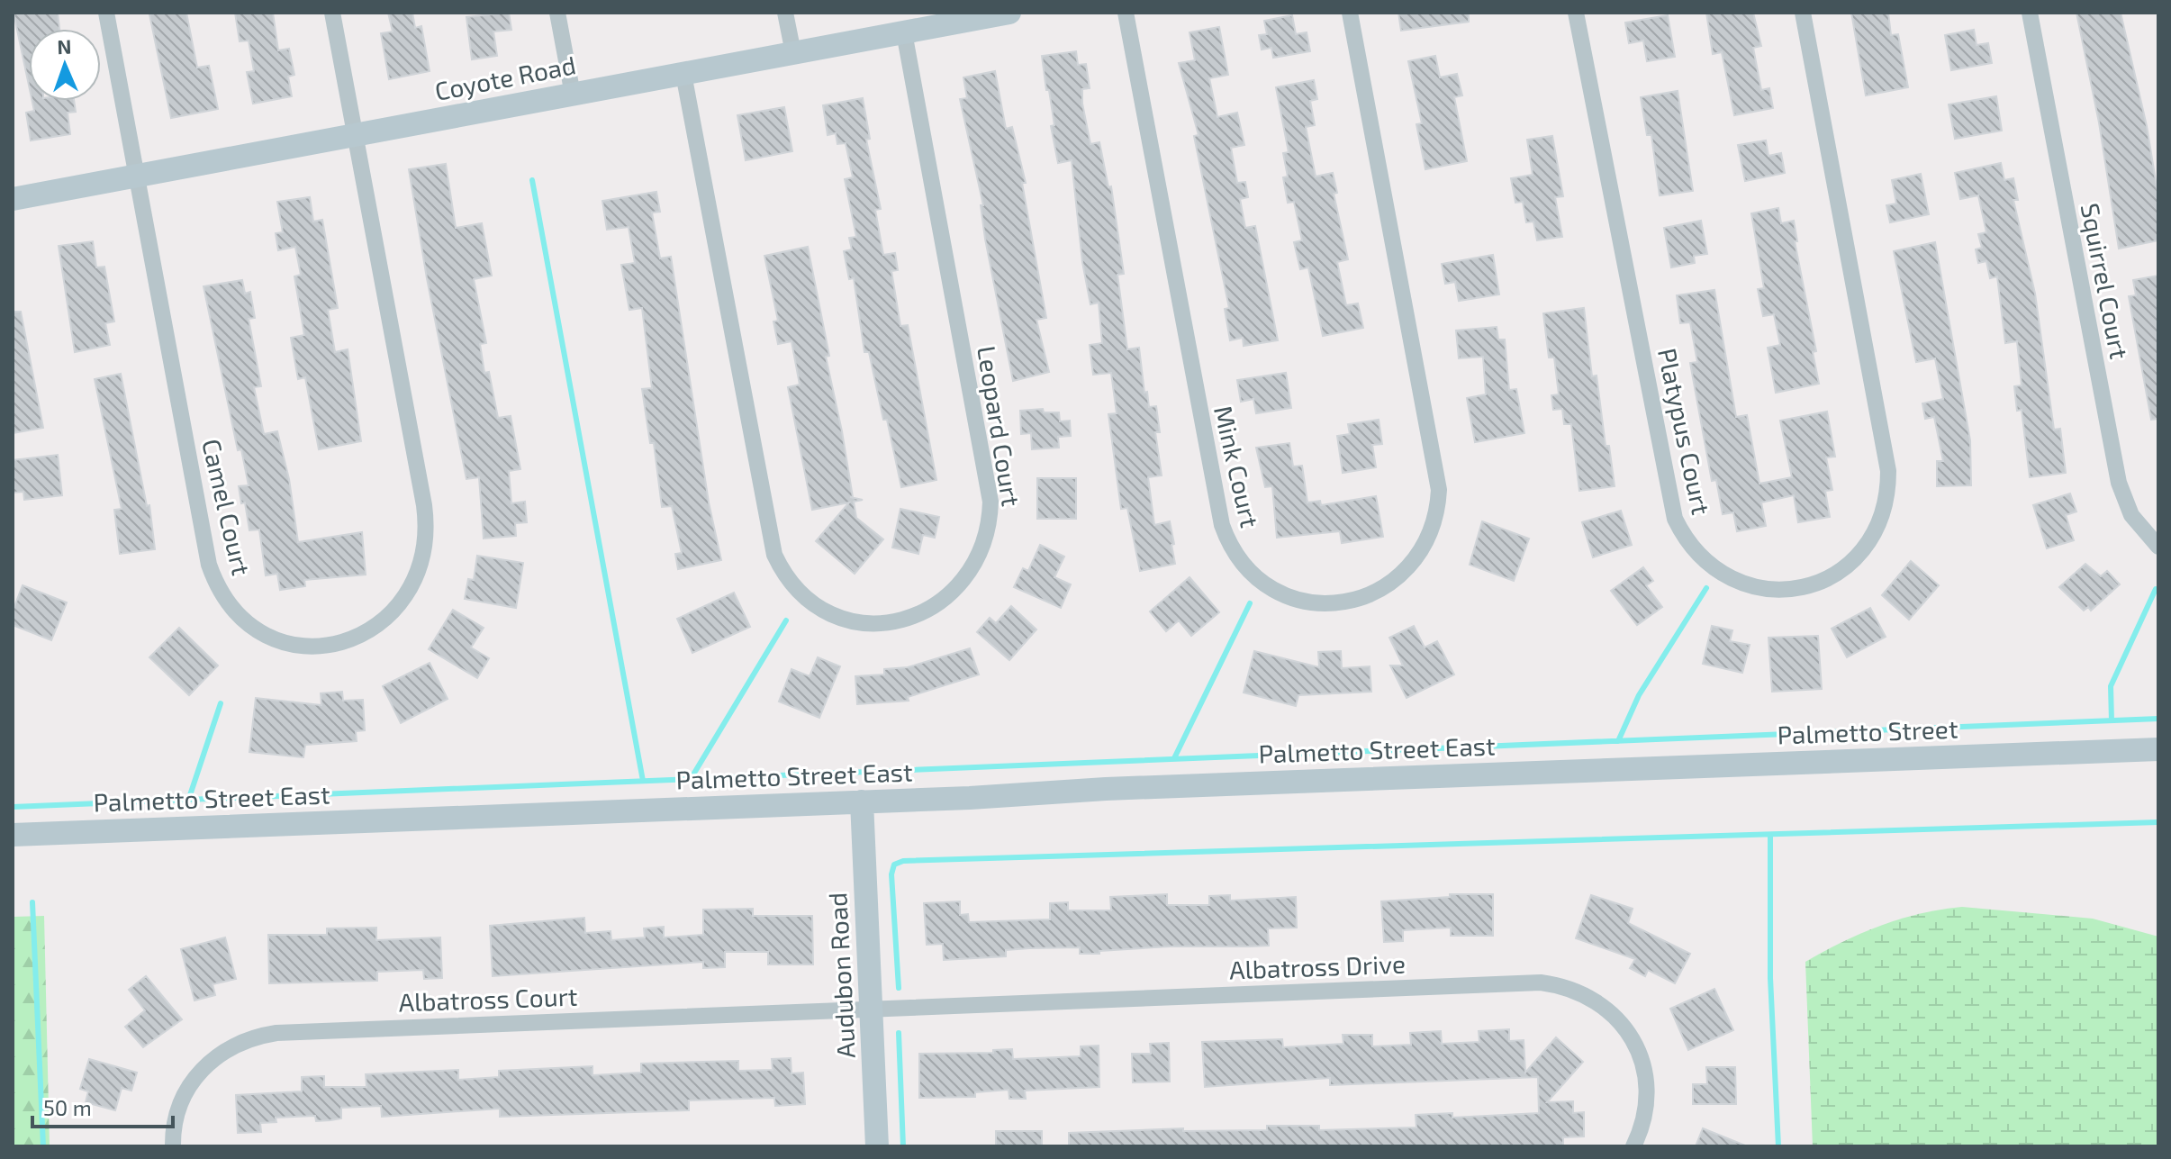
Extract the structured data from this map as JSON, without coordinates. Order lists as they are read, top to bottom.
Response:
{
  "streets": {
    "main road": [
      "Coyote Road",
      "Palmetto Street",
      "Palmetto Street East",
      "Audubon Road"
    ],
    "street": [
      "Squirrel Court",
      "Leopard Court",
      "Platypus Court",
      "Mink Court",
      "Camel Court",
      "Albatross Drive",
      "Albatross Court"
    ]
  },
  "crossings": [
    ["Coyote Road", "Leopard Court"],
    ["Coyote Road", "Camel Court"],
    ["Palmetto Street", "Palmetto Street East"],
    ["Palmetto Street East", "Audubon Road"],
    ["Albatross Drive", "Audubon Road"],
    ["Albatross Drive", "Albatross Court"],
    ["Audubon Road", "Albatross Court"]
  ],
  "scale_bar": "50 m",
  "north": "top"
}
